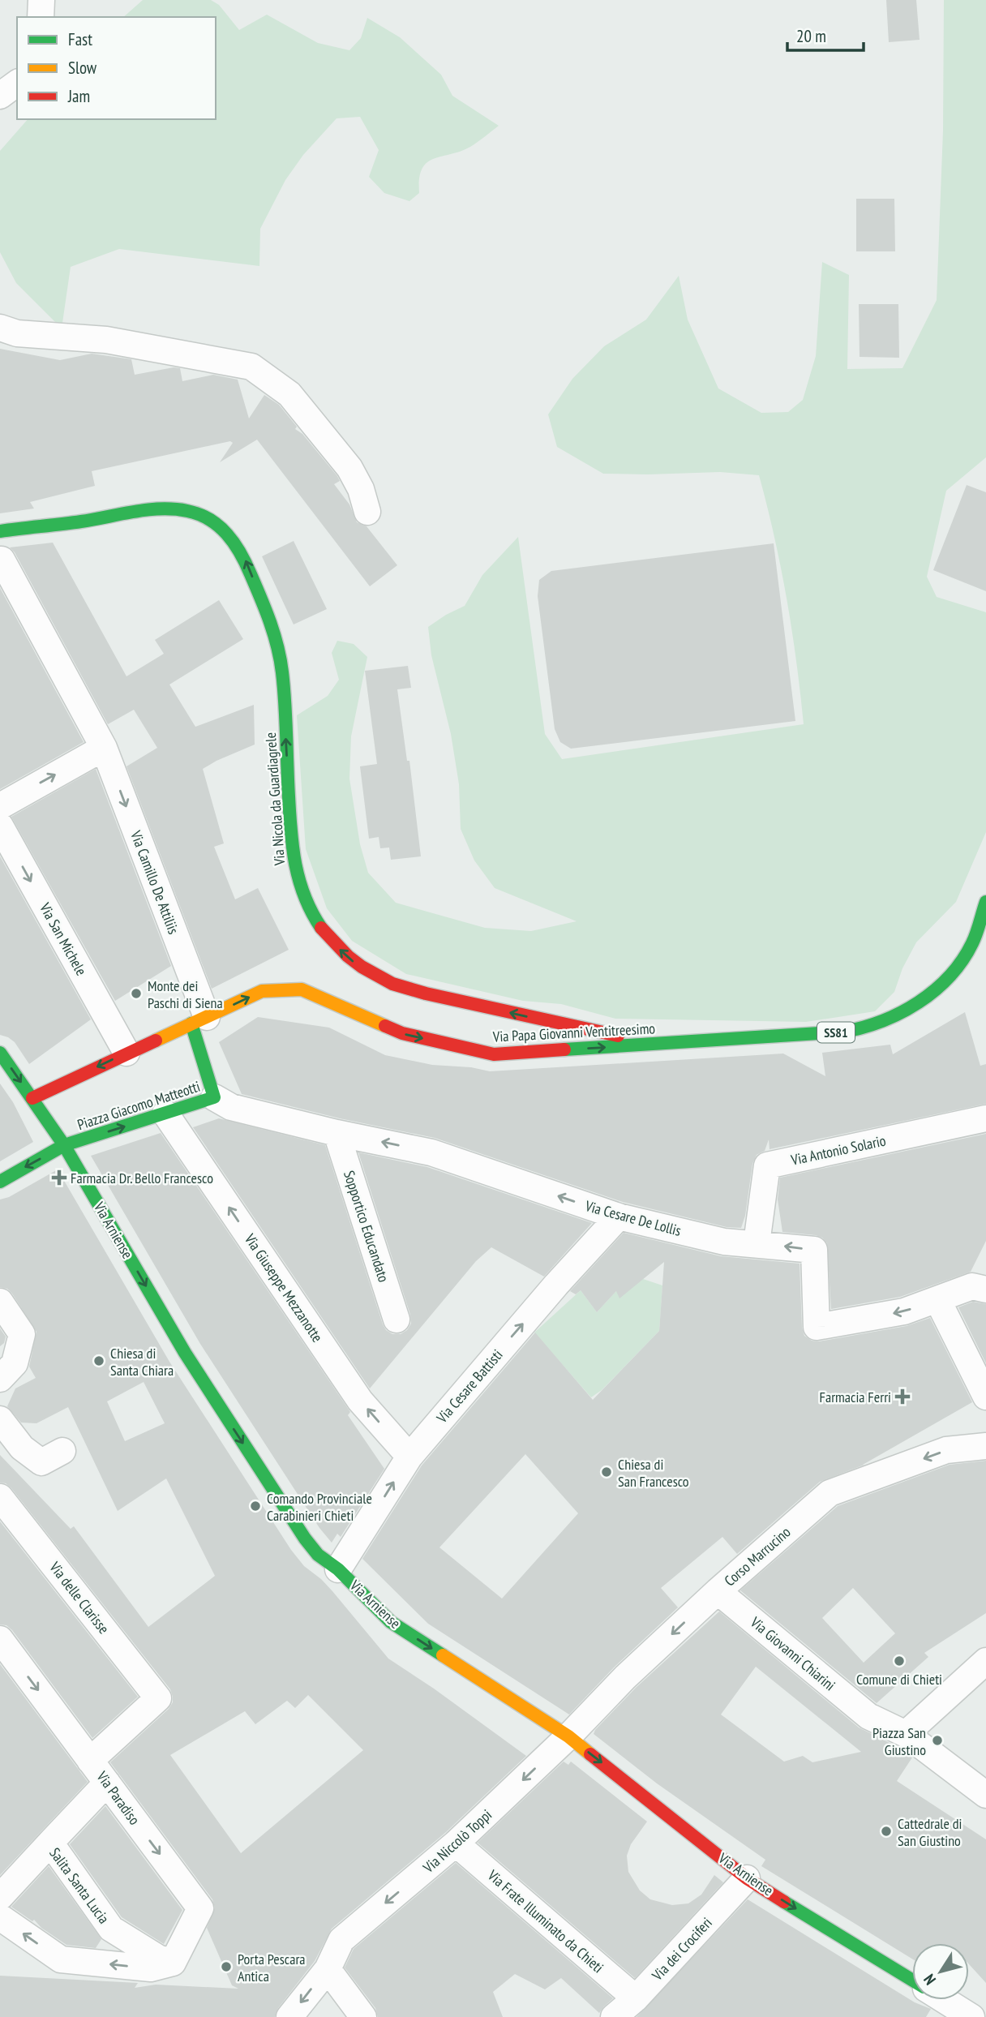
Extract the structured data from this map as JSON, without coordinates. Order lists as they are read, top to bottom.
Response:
{
  "streets": {
    "main road": [
      "Via Nicola da Guardiagrele",
      "Via Papa Giovanni Ventitreesimo",
      "SS81",
      "Piazza Giacomo Matteotti",
      "Via Arniense"
    ],
    "street": [
      "Via Camillo De Attiliis",
      "Via San Michele",
      "Via Antonio Solario",
      "Via Cesare De Lollis",
      "Sopportico Educandato",
      "Via Giuseppe Mezzanotte",
      "Via Cesare Battisti",
      "Corso Marrucino",
      "Via delle Clarisse",
      "Via Giovanni Chiarini",
      "Via Paradiso",
      "Via Niccolò Toppi",
      "Salita Santa Lucia",
      "Via Frate Illuminato da Chieti",
      "Via dei Crociferi"
    ]
  },
  "crossings": [
    ["Via Nicola da Guardiagrele", "Via Papa Giovanni Ventitreesimo"],
    ["Via Camillo De Attiliis", "Via Papa Giovanni Ventitreesimo"],
    ["Via Camillo De Attiliis", "Piazza Giacomo Matteotti"],
    ["Via San Michele", "Via Papa Giovanni Ventitreesimo"],
    ["Via Papa Giovanni Ventitreesimo", "Piazza Giacomo Matteotti"],
    ["Via Papa Giovanni Ventitreesimo", "Via Arniense"],
    ["Piazza Giacomo Matteotti", "Via Cesare De Lollis"],
    ["Piazza Giacomo Matteotti", "Via Arniense"],
    ["Piazza Giacomo Matteotti", "Via Giuseppe Mezzanotte"],
    ["Via Antonio Solario", "Via Cesare De Lollis"],
    ["Via Cesare De Lollis", "Sopportico Educandato"],
    ["Via Cesare De Lollis", "Via Cesare Battisti"],
    ["Via Arniense", "Via Cesare Battisti"],
    ["Via Arniense", "Corso Marrucino"],
    ["Via Arniense", "Via Niccolò Toppi"],
    ["Via Arniense", "Via dei Crociferi"],
    ["Via Giuseppe Mezzanotte", "Via Cesare Battisti"],
    ["Corso Marrucino", "Via Giovanni Chiarini"],
    ["Corso Marrucino", "Via Niccolò Toppi"],
    ["Via delle Clarisse", "Via Paradiso"],
    ["Via Paradiso", "Salita Santa Lucia"],
    ["Via Niccolò Toppi", "Via Frate Illuminato da Chieti"],
    ["Via Frate Illuminato da Chieti", "Via dei Crociferi"]
  ],
  "one_way": [
    "Via Nicola da Guardiagrele",
    "Via Camillo De Attiliis",
    "Via San Michele",
    "Via Cesare De Lollis",
    "Via Arniense",
    "Via Giuseppe Mezzanotte",
    "Via Cesare Battisti",
    "Corso Marrucino",
    "Via Paradiso",
    "Via Niccolò Toppi"
  ],
  "places": {
    "other": [
      "Monte dei Paschi di Siena",
      "Chiesa di Santa Chiara",
      "Chiesa di San Francesco",
      "Comando Provinciale Carabinieri Chieti",
      "Comune di Chieti",
      "Piazza San Giustino",
      "Cattedrale di San Giustino",
      "Porta Pescara Antica"
    ],
    "health": ["Farmacia Dr. Bello Francesco", "Farmacia Ferri"]
  },
  "legend": ["Fast", "Slow", "Jam"],
  "scale_bar": "20 m",
  "north": "bottom left"
}
